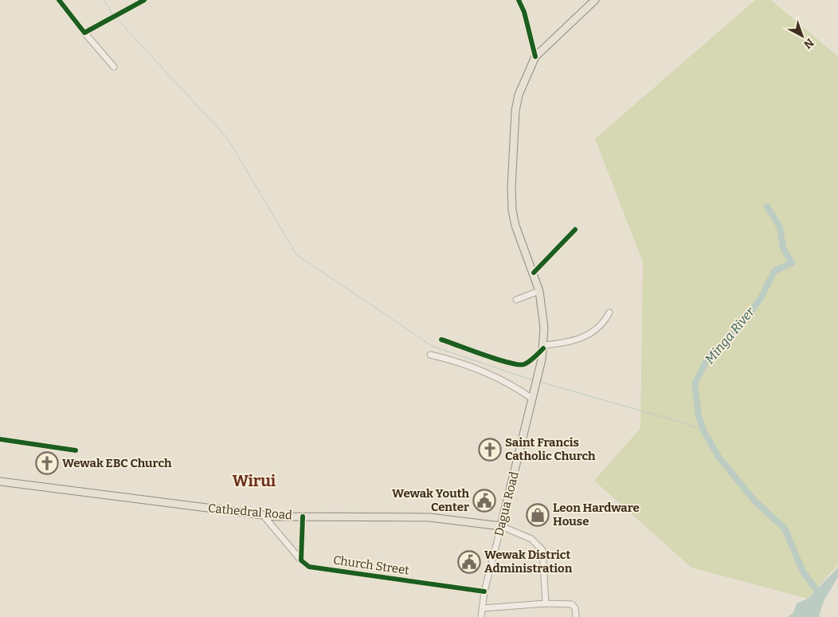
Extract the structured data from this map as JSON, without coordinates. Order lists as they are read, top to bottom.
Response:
{
  "streets": {
    "main road": ["Dagua Road", "Cathedral Road"],
    "street": ["Church Street"]
  },
  "crossings": [
    ["Dagua Road", "Cathedral Road"],
    ["Dagua Road", "Church Street"]
  ],
  "districts": ["Wirui"],
  "water": ["Minga River"],
  "places": {
    "church": ["Saint Francis Catholic Church", "Wewak EBC Church"],
    "public building": ["Wewak Youth Center", "Wewak District Administration"],
    "shop": ["Leon Hardware House"]
  },
  "north": "bottom right"
}
